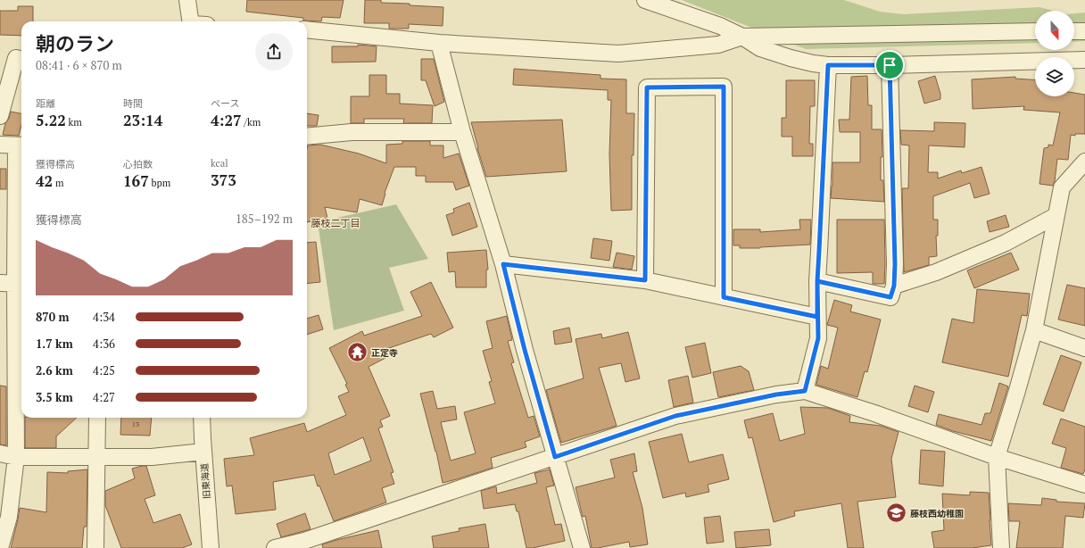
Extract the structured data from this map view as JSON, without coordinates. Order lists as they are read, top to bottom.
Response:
{
  "streets": {
    "street": ["旧東海道"]
  },
  "districts": ["藤枝二丁目"],
  "places": {
    "temple": ["正定寺"],
    "school or university": ["藤枝西幼稚園"]
  },
  "house_numbers": ["13"],
  "north": "bottom",
  "page": {
    "heading": ["朝のラン", "08:41 · 6 × 870 m"],
    "stats": [
      ["距離", "5.22 km"],
      ["時間", "23:14"],
      ["ペース", "4:27 /km"],
      ["獲得標高", "42 m"],
      ["心拍数", "167 bpm"],
      ["kcal", "373"]
    ],
    "chart": ["獲得標高", "185–192 m"],
    "list": [
      {
        "name": "870 m",
        "note": "4:34"
      },
      {
        "name": "1.7 km",
        "note": "4:36"
      },
      {
        "name": "2.6 km",
        "note": "4:25"
      },
      {
        "name": "3.5 km",
        "note": "4:27"
      }
    ]
  }
}
